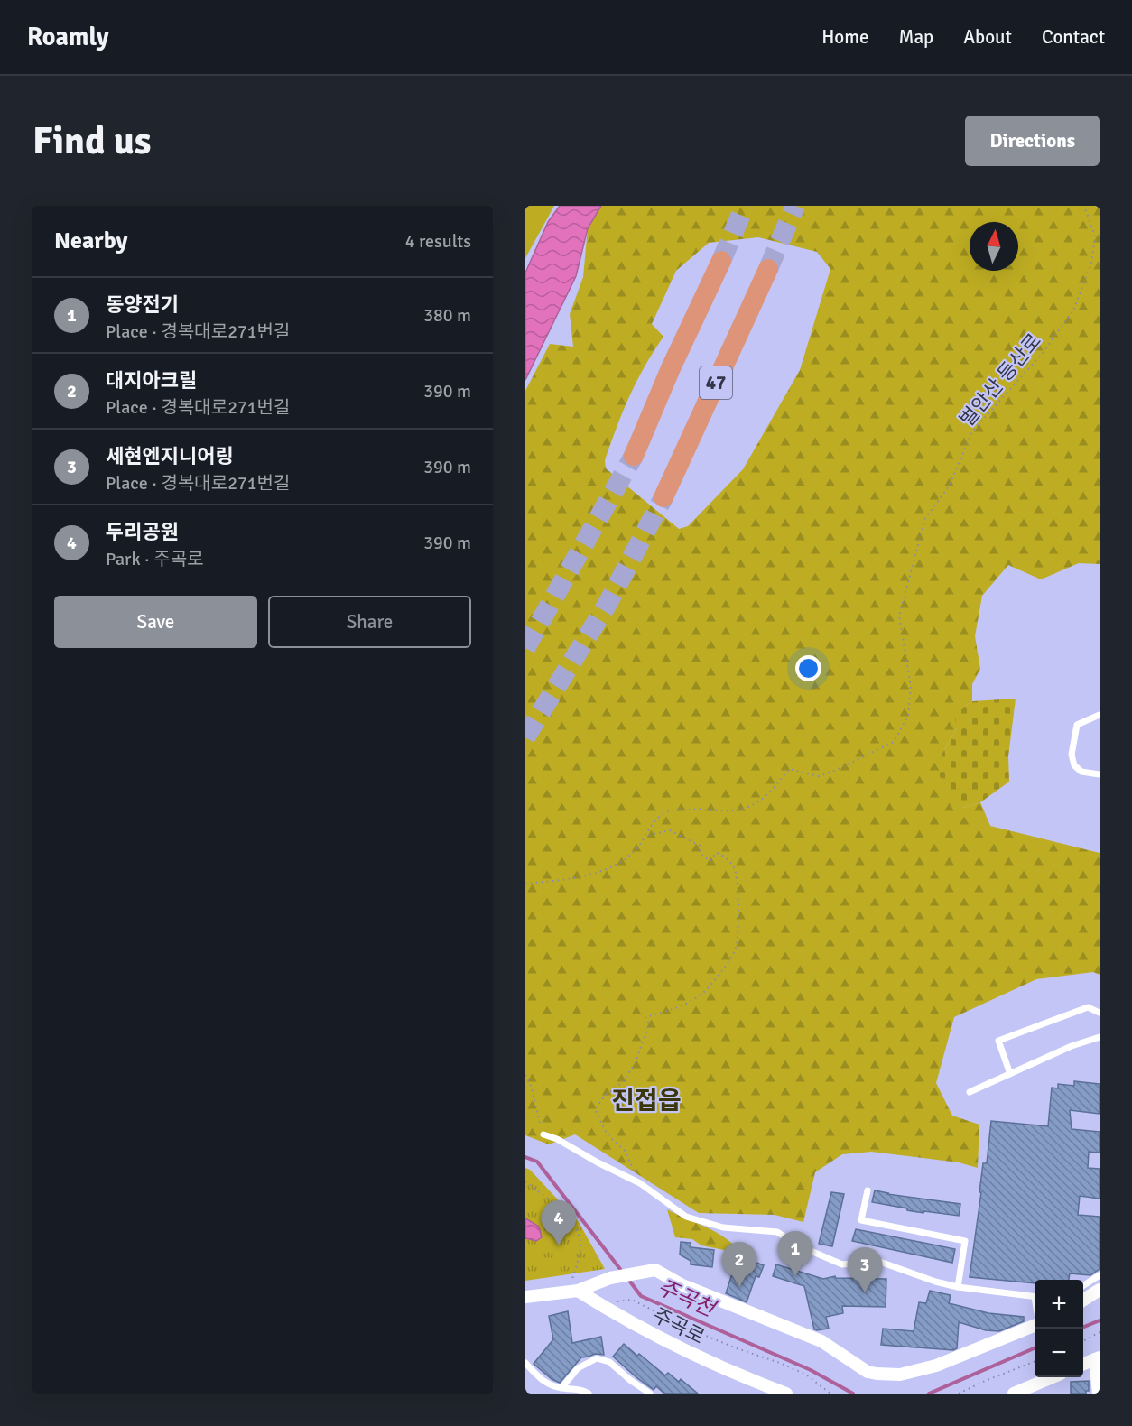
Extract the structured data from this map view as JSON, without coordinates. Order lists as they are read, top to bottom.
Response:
{
  "streets": {
    "highway": ["47"],
    "street": ["주곡로"],
    "path": ["벌안산 등산로"]
  },
  "districts": ["진접읍"],
  "water": ["주곡천"],
  "north": "top",
  "page": {
    "header": "Roamly",
    "nav": [
      "Home",
      "Map",
      "About",
      "Contact"
    ],
    "buttons": [
      "Directions",
      ["Save", "Share"]
    ],
    "title": "Find us",
    "heading": ["Nearby", "4 results"],
    "list": [
      {
        "mark": "1",
        "name": "동양전기",
        "note": "Place · 경복대로271번길",
        "value": "380 m"
      },
      {
        "mark": "2",
        "name": "대지아크릴",
        "note": "Place · 경복대로271번길",
        "value": "390 m"
      },
      {
        "mark": "3",
        "name": "세현엔지니어링",
        "note": "Place · 경복대로271번길",
        "value": "390 m"
      },
      {
        "mark": "4",
        "name": "두리공원",
        "note": "Park · 주곡로",
        "value": "390 m"
      }
    ],
    "pins": [
      "4",
      "1",
      "2",
      "3"
    ],
    "map_buttons": ["+", "−"]
  }
}
